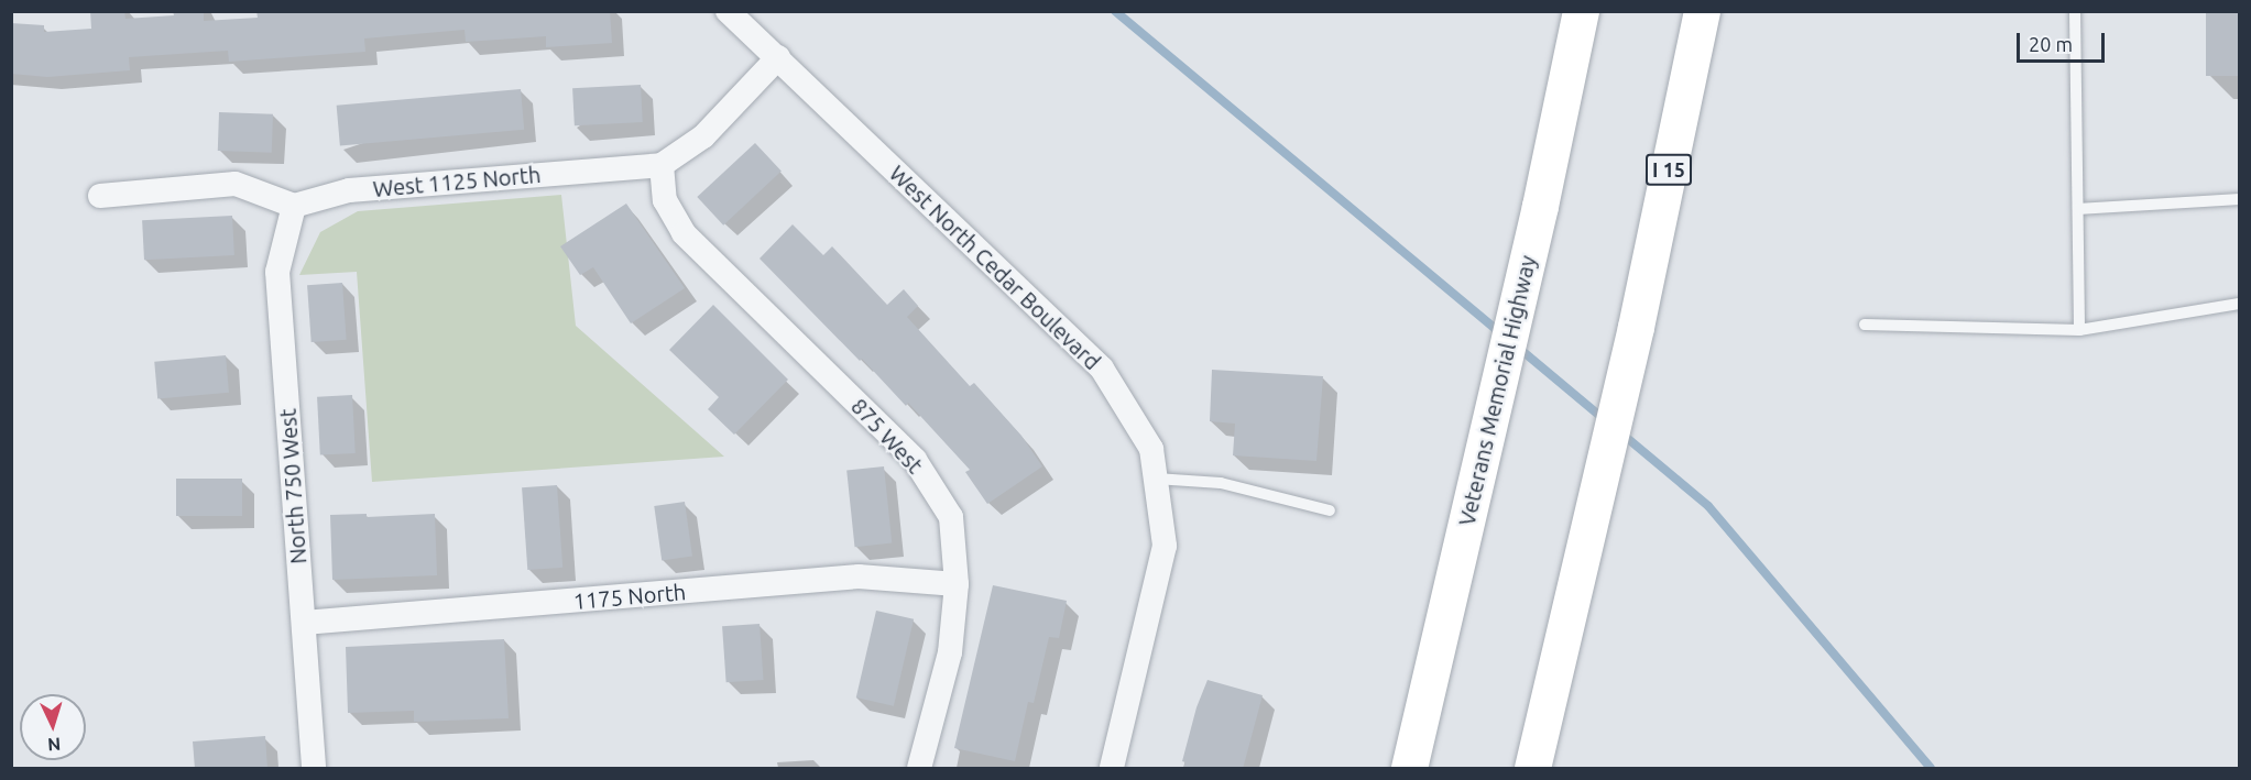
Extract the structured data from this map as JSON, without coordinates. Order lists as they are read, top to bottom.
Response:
{
  "streets": {
    "highway": ["I 15", "Veterans Memorial Highway"],
    "street": [
      "West 1125 North",
      "West North Cedar Boulevard",
      "875 West",
      "North 750 West",
      "1175 North"
    ]
  },
  "crossings": [
    ["West 1125 North", "West North Cedar Boulevard"],
    ["West 1125 North", "875 West"],
    ["West 1125 North", "North 750 West"],
    ["875 West", "1175 North"],
    ["North 750 West", "1175 North"]
  ],
  "scale_bar": "20 m",
  "north": "bottom"
}
